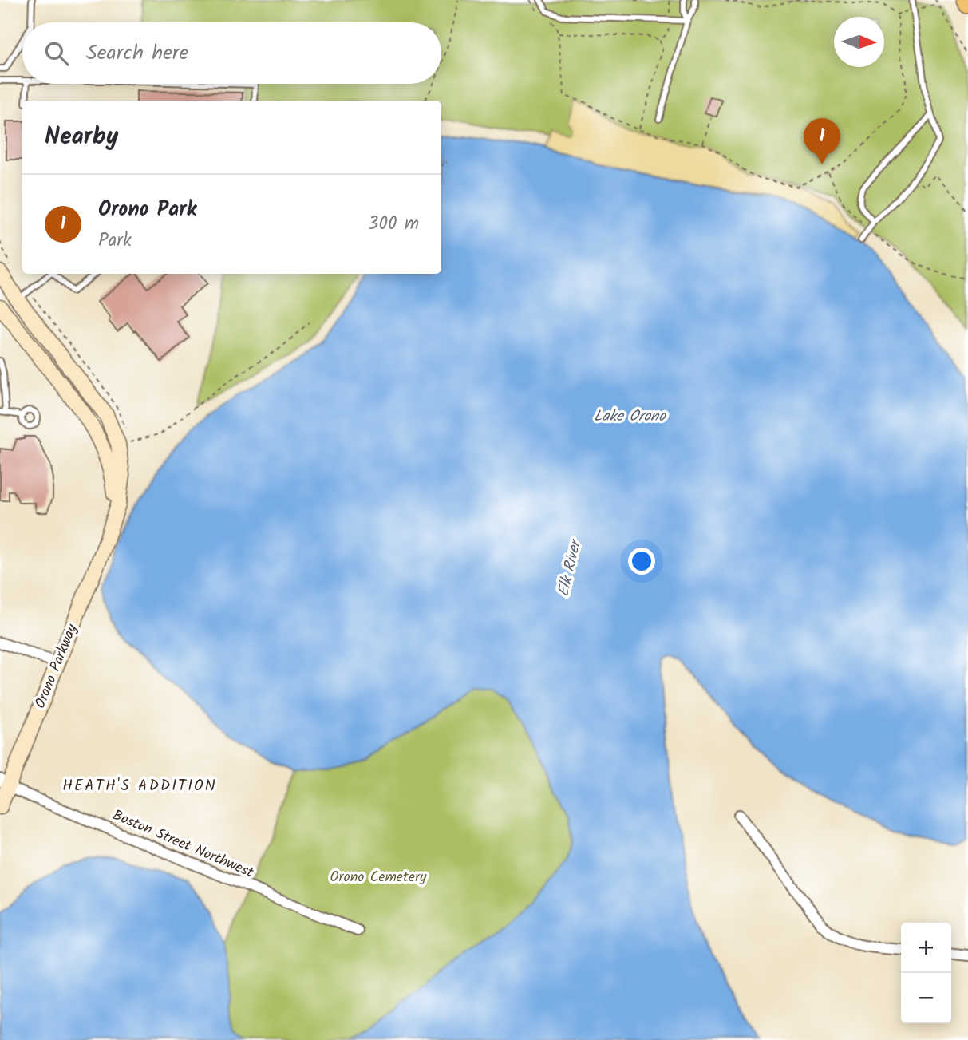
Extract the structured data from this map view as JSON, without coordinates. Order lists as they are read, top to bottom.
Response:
{
  "streets": {
    "street": ["Orono Parkway", "Boston Street Northwest"]
  },
  "crossings": [
    ["Orono Parkway", "Boston Street Northwest"]
  ],
  "districts": ["HEATH'S ADDITION"],
  "water": ["Lake Orono", "Elk River"],
  "parks": ["Orono Cemetery"],
  "north": "right",
  "page": {
    "search": "Search here",
    "heading": "Nearby",
    "pins": "1",
    "list": [
      {
        "mark": "1",
        "name": "Orono Park",
        "note": "Park",
        "value": "300 m"
      }
    ],
    "map_buttons": ["+", "−"]
  }
}
